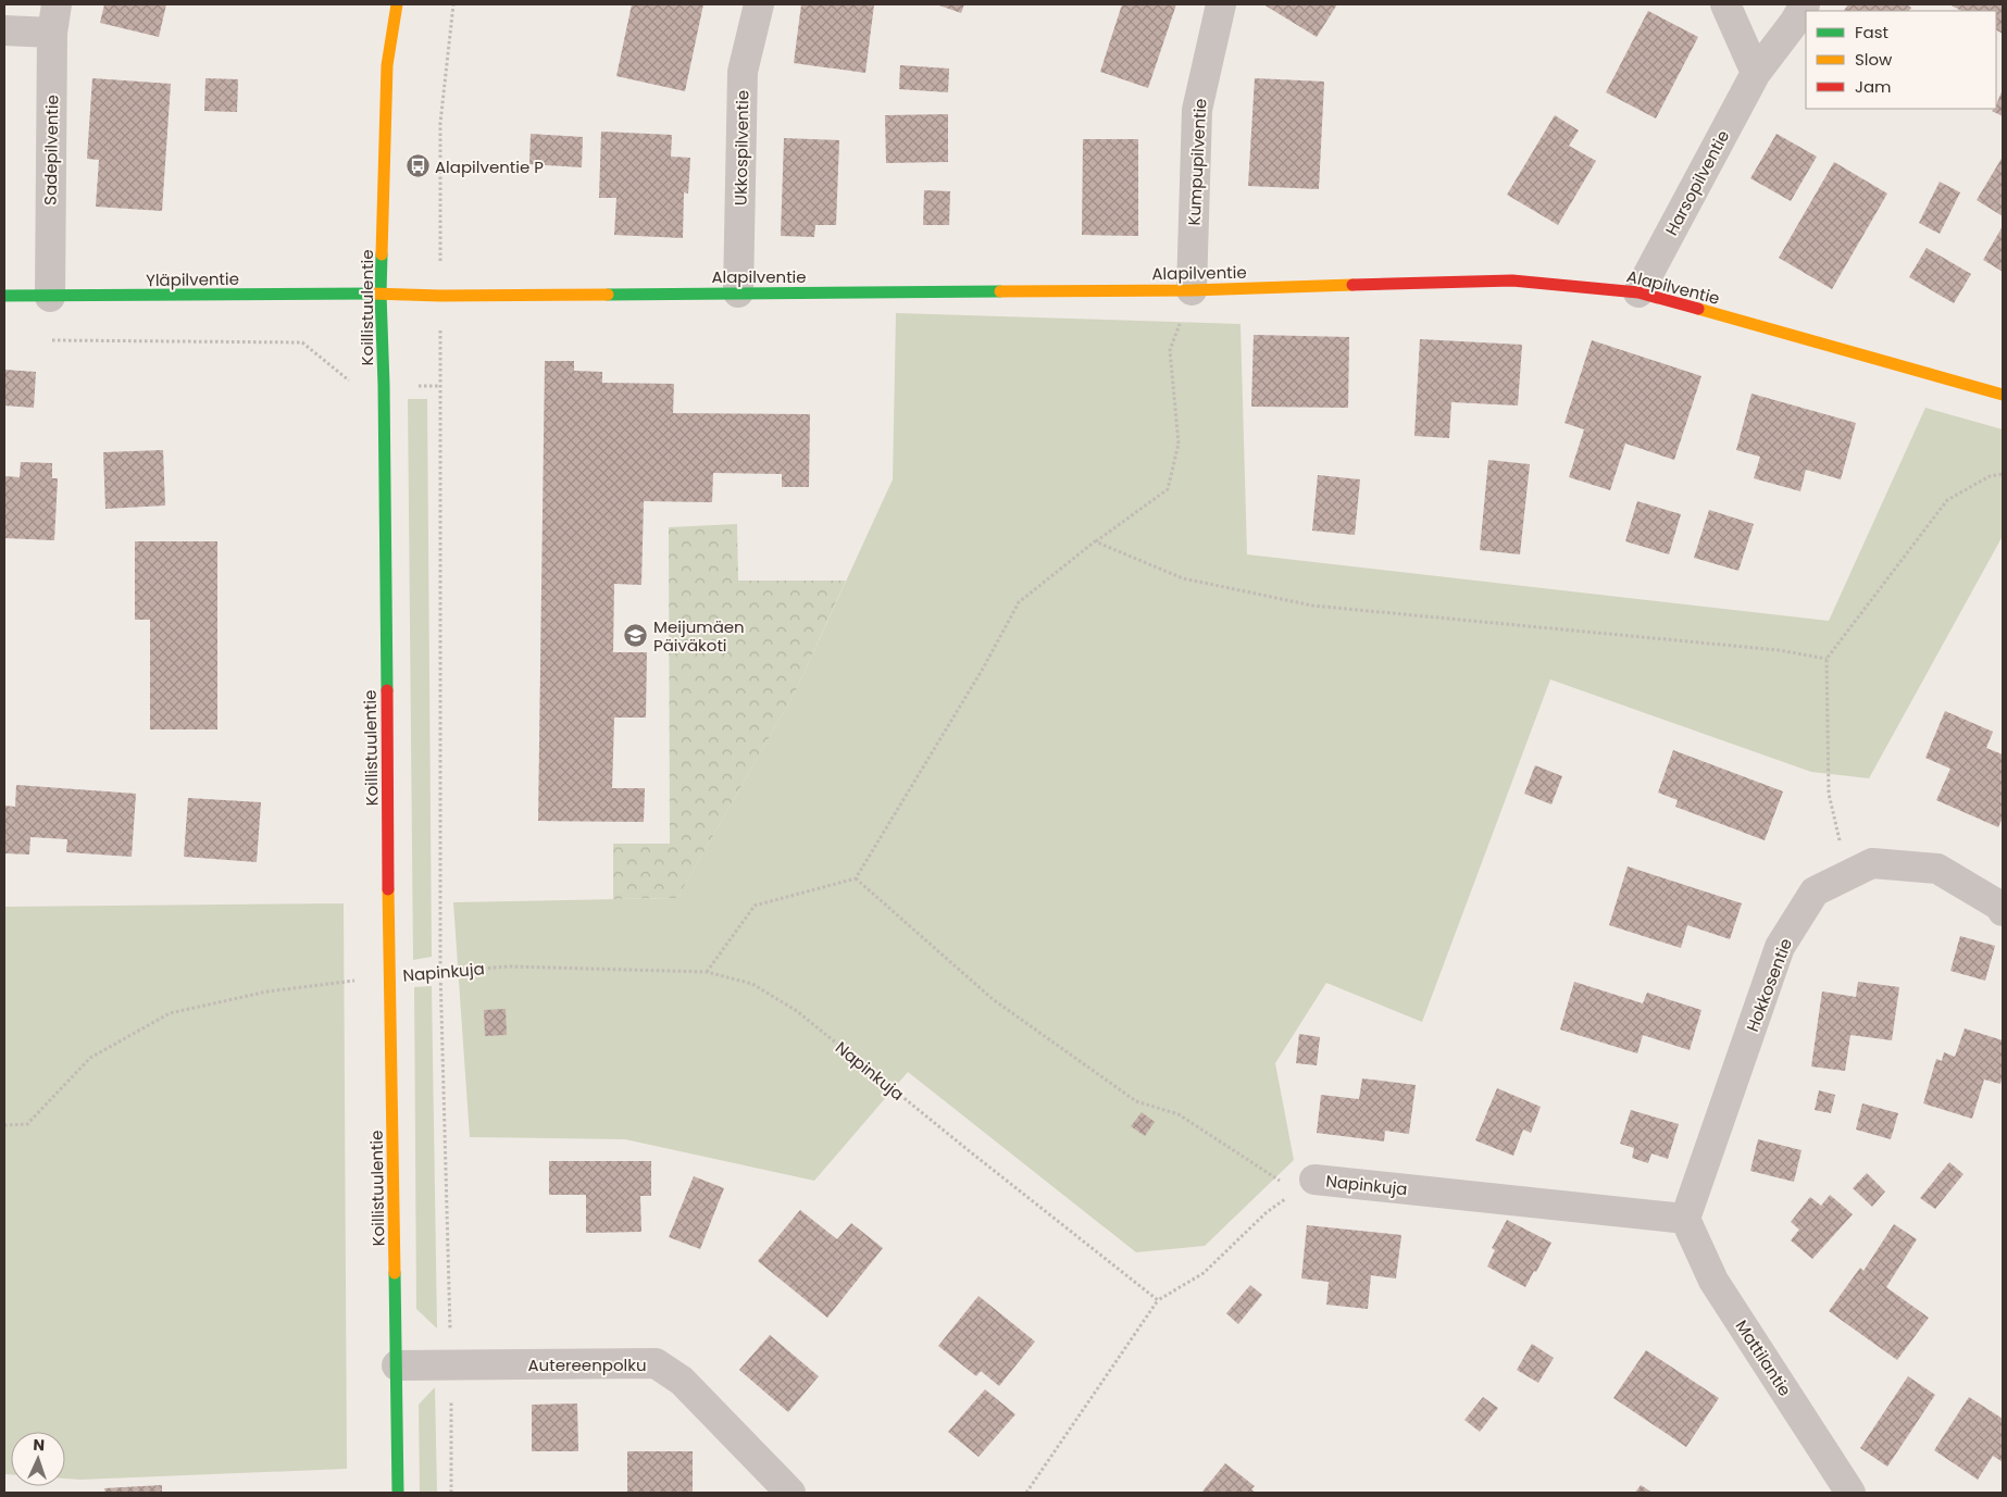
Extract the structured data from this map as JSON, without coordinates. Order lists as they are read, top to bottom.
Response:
{
  "streets": {
    "street": [
      "Ukkospilventie",
      "Sadepilventie",
      "Kumpupilventie",
      "Harsopilventie",
      "Alapilventie",
      "Yläpilventie",
      "Koillistuulentie",
      "Napinkuja",
      "Hokkosentie",
      "Mattilantie",
      "Autereenpolku"
    ]
  },
  "crossings": [
    ["Ukkospilventie", "Alapilventie"],
    ["Sadepilventie", "Yläpilventie"],
    ["Kumpupilventie", "Alapilventie"],
    ["Harsopilventie", "Alapilventie"],
    ["Alapilventie", "Yläpilventie"],
    ["Alapilventie", "Koillistuulentie"],
    ["Yläpilventie", "Koillistuulentie"],
    ["Koillistuulentie", "Napinkuja"],
    ["Koillistuulentie", "Autereenpolku"],
    ["Napinkuja", "Hokkosentie"],
    ["Napinkuja", "Mattilantie"],
    ["Hokkosentie", "Mattilantie"]
  ],
  "places": {
    "bus stop": ["Alapilventie P"],
    "school or university": ["Meijumäen Päiväkoti"]
  },
  "legend": ["Fast", "Slow", "Jam"],
  "north": "top"
}
